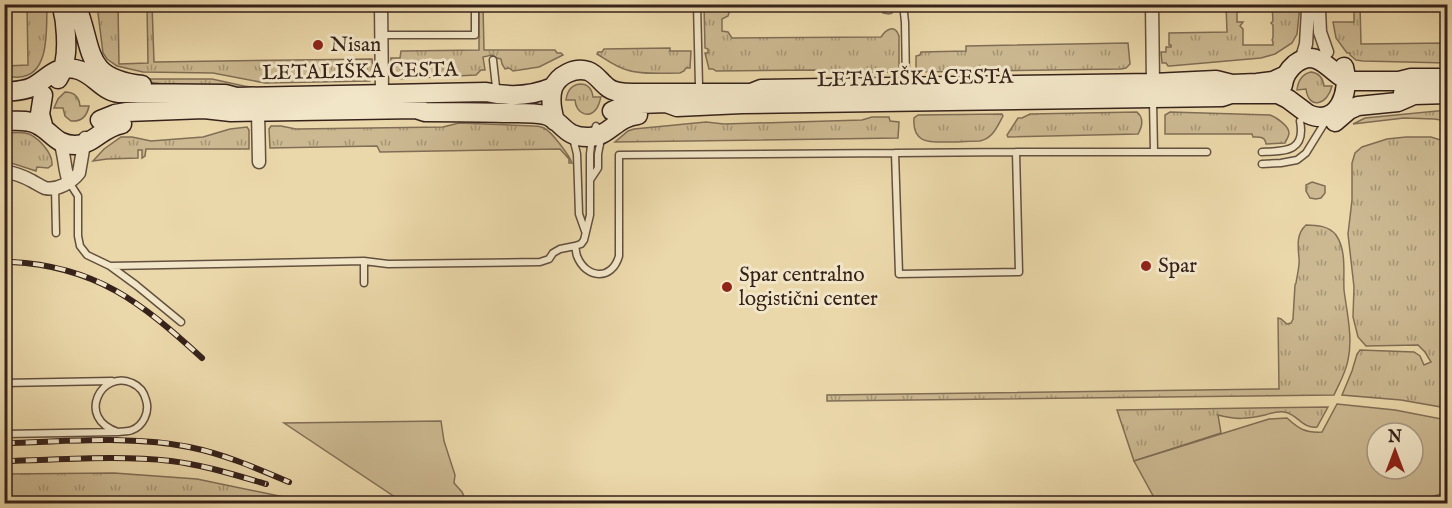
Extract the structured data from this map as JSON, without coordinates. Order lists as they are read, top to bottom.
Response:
{
  "streets": {
    "main road": ["LETALIŠKA CESTA"]
  },
  "places": ["Nisan", "Spar", "Spar centralno logistični center"],
  "north": "top"
}
